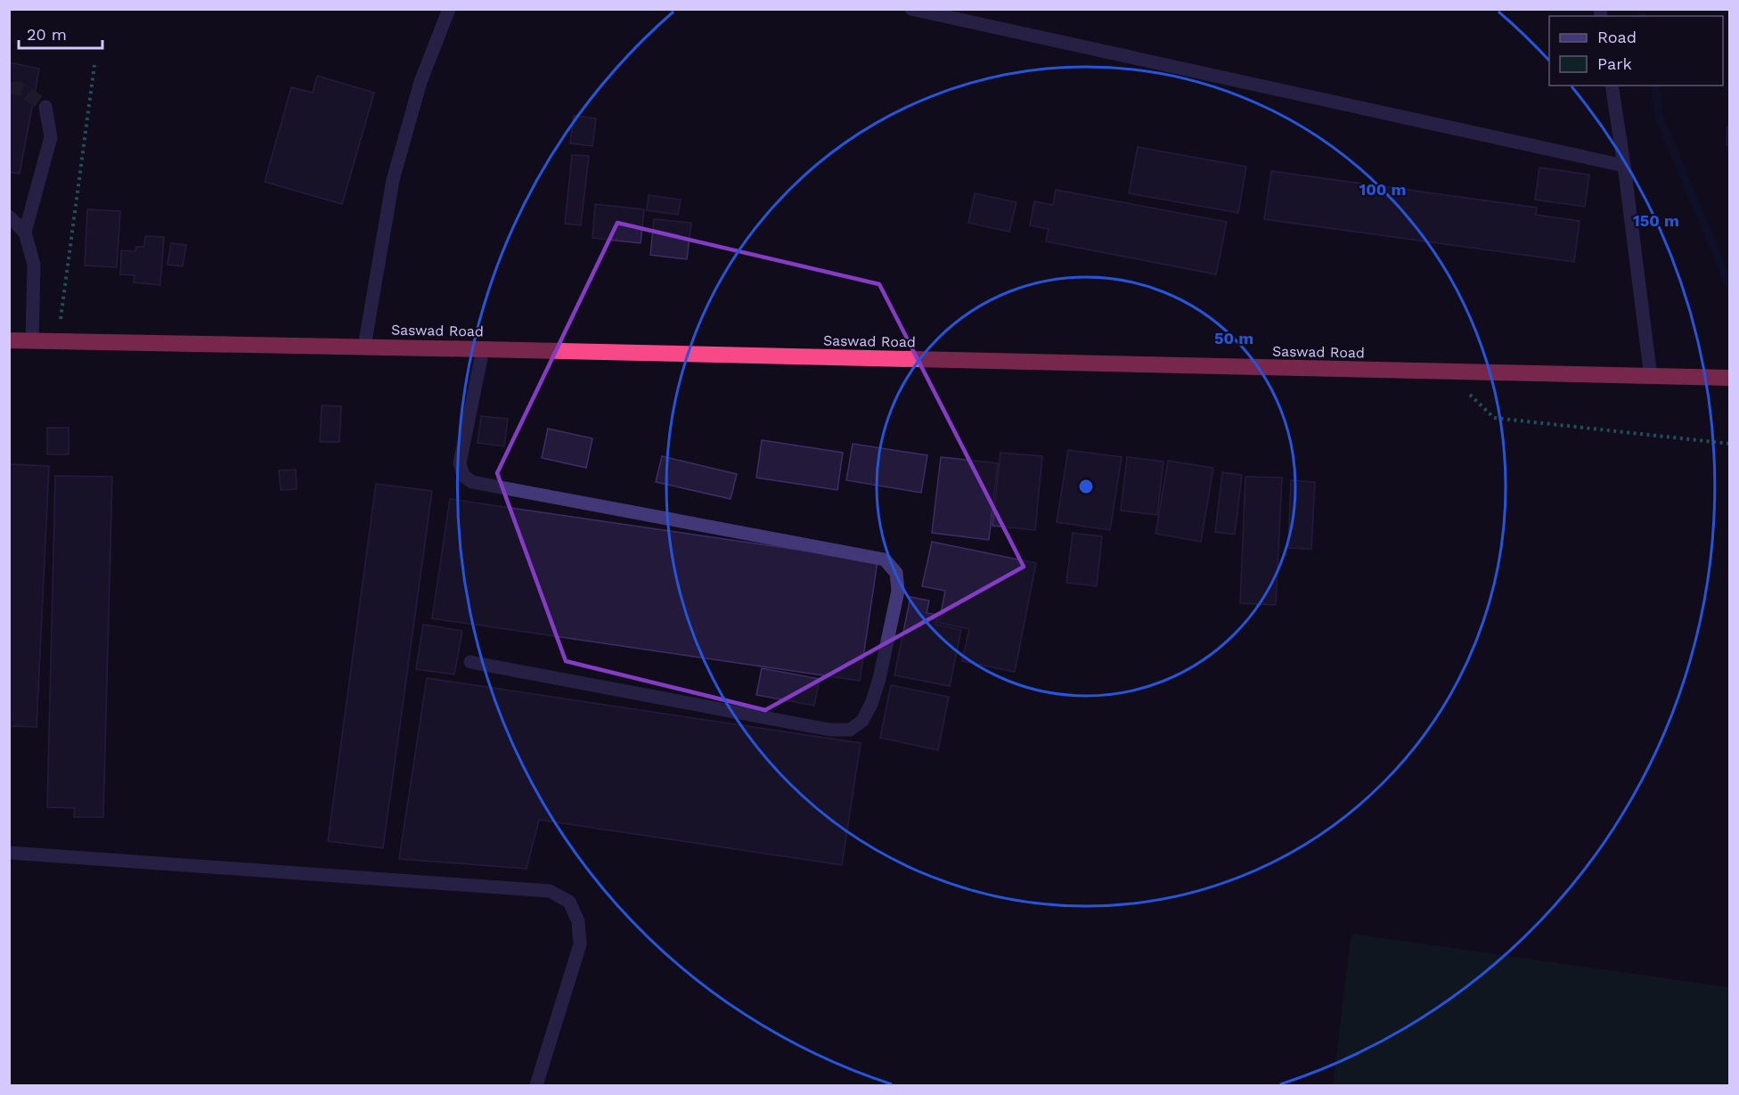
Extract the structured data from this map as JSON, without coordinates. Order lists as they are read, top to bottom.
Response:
{
  "streets": {
    "highway": ["Saswad Road"]
  },
  "legend": ["Road", "Park"],
  "scale_bar": "20 m",
  "rings": ["100 m", "150 m", "50 m"]
}
